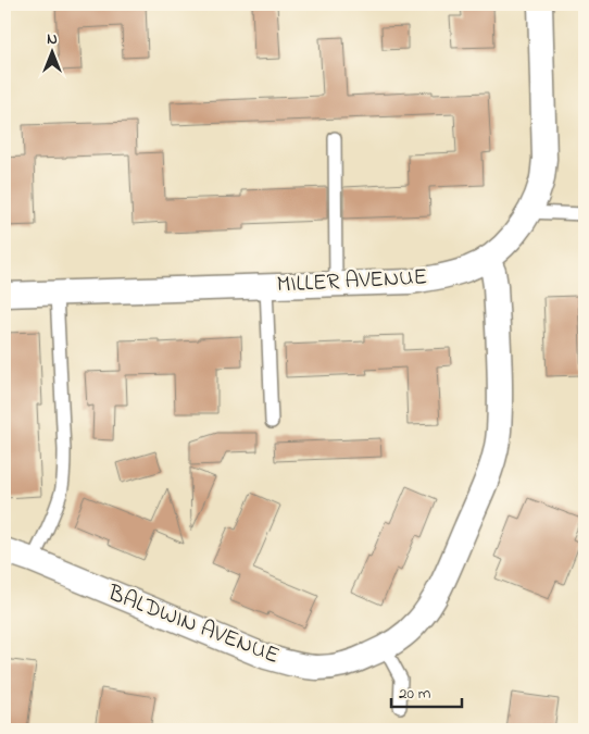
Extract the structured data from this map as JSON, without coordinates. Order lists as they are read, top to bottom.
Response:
{
  "streets": {
    "street": ["MILLER AVENUE", "BALDWIN AVENUE"]
  },
  "crossings": [
    ["MILLER AVENUE", "BALDWIN AVENUE"]
  ],
  "scale_bar": "20 m",
  "north": "top"
}
